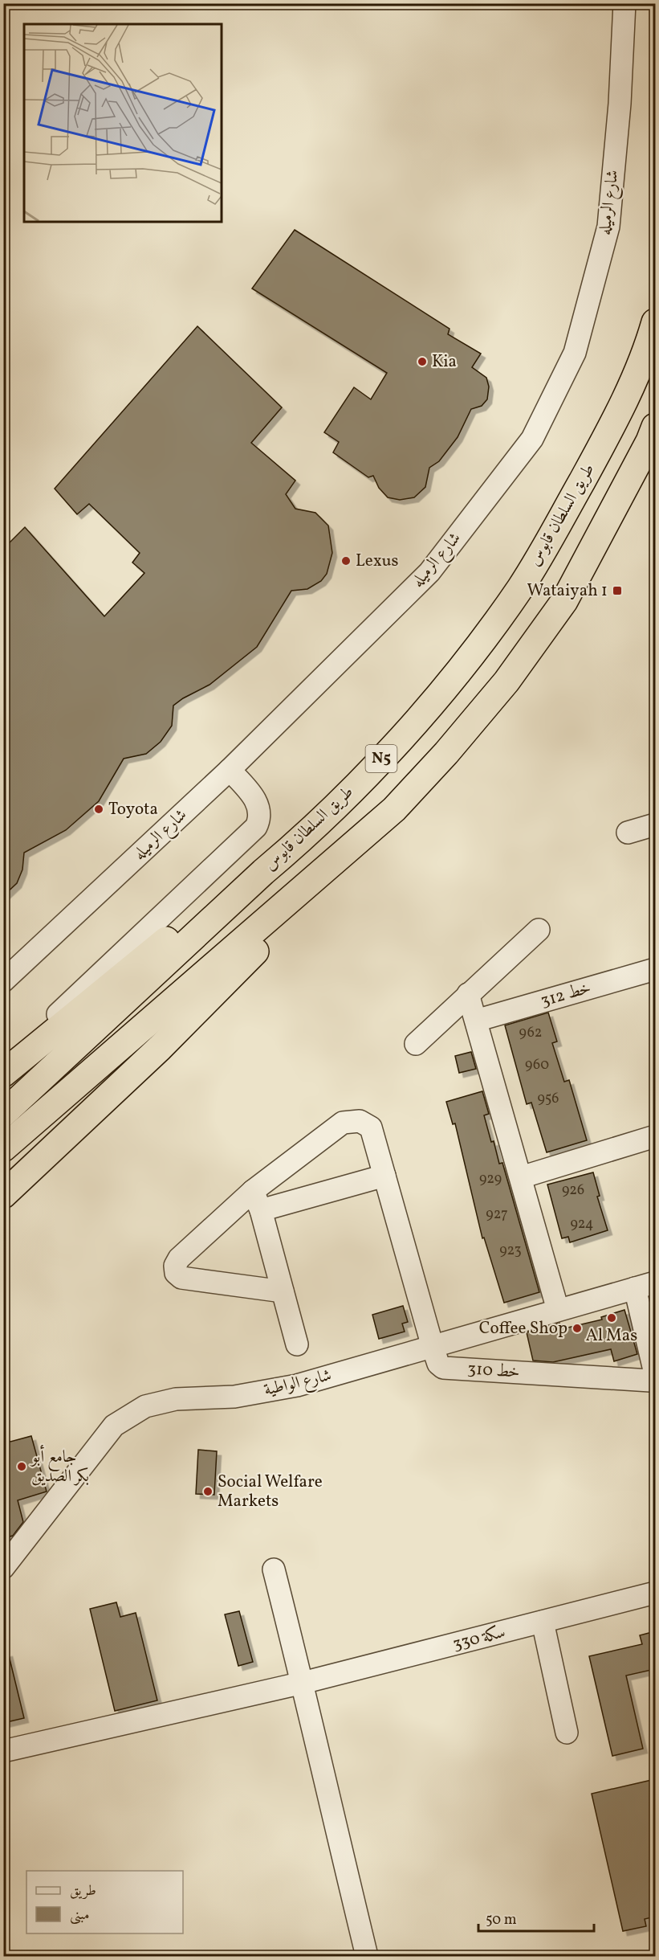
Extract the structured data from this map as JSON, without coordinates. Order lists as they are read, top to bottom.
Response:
{
  "streets": {
    "highway": ["طريق السلطان قابوس", "N5"],
    "street": [
      "شارع الرميله",
      "خط 312",
      "خط 310",
      "شارع الواطية",
      "سكة 330"
    ]
  },
  "crossings": [
    ["خط 310", "شارع الواطية"]
  ],
  "places": {
    "other": [
      "Kia",
      "Lexus",
      "Toyota",
      "Al Mas",
      "Coffee Shop",
      "جامع أبو بكر الصديق",
      "Social Welfare Markets"
    ],
    "transit": ["Wataiyah 1"]
  },
  "house_numbers": [
    "962",
    "960",
    "956",
    "929",
    "926",
    "927",
    "924",
    "923"
  ],
  "legend": ["طريق", "مبنى"],
  "scale_bar": "50 m"
}
